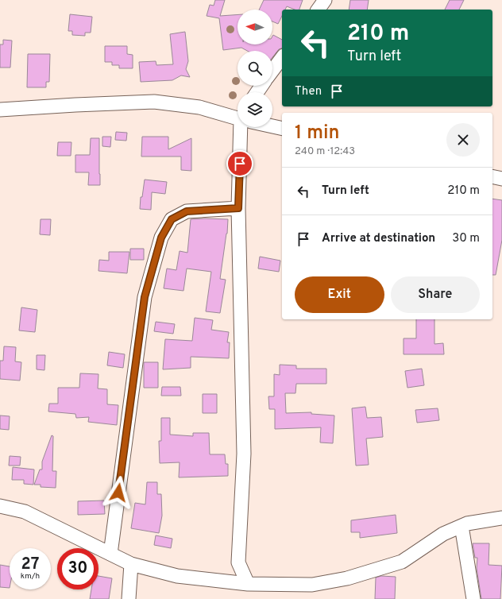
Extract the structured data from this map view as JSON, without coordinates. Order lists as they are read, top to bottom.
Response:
{
  "north": "left",
  "page": {
    "turn": ["210 m", "Turn left"],
    "then": "Then",
    "heading": ["1 min", "240 m · 12:43"],
    "list": [
      {
        "name": "Turn left",
        "value": "210 m"
      },
      {
        "name": "Arrive at destination",
        "value": "30 m"
      }
    ],
    "buttons": ["Exit", "Share"],
    "speed": "27 km/h",
    "limit": "30"
  }
}
